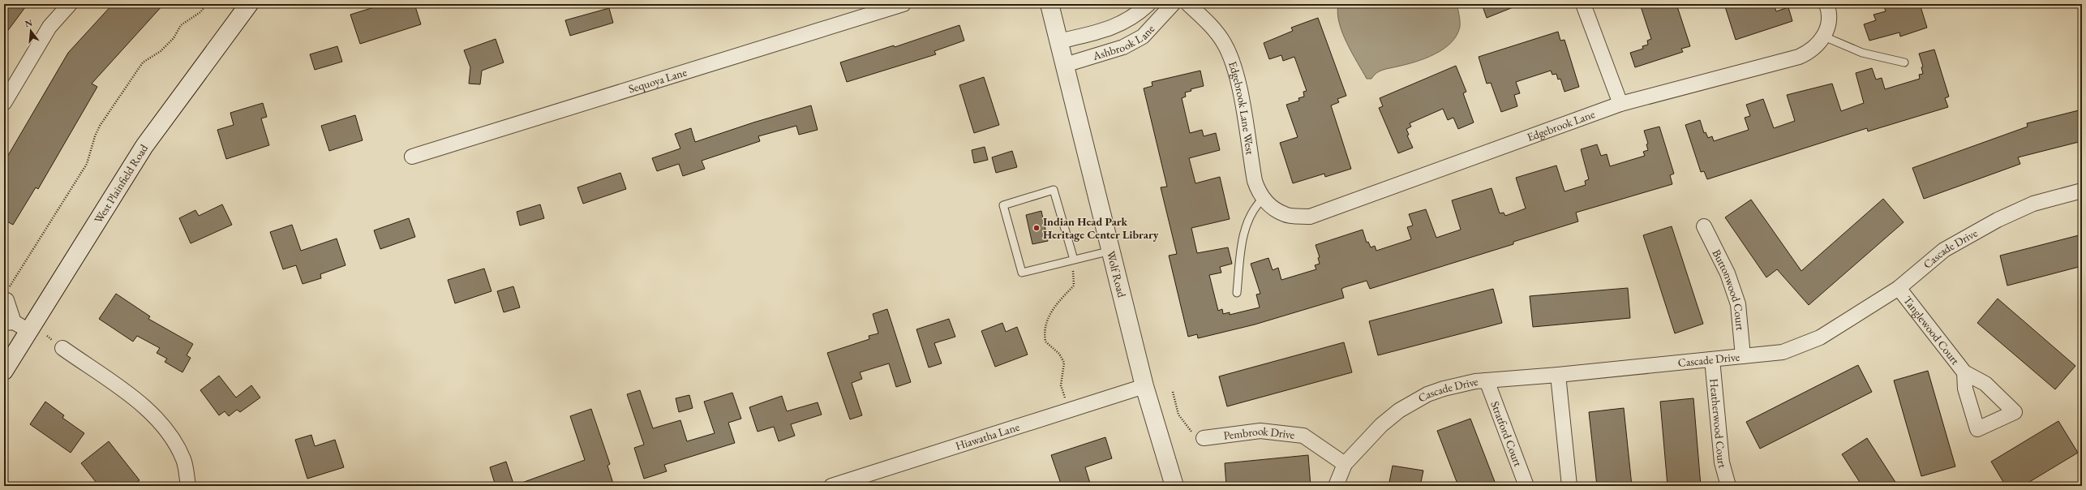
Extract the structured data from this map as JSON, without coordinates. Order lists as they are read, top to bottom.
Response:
{
  "streets": {
    "street": [
      "Ashbrook Lane",
      "Sequoya Lane",
      "Edgebrook Lane West",
      "Edgebrook Lane",
      "West Plainfield Road",
      "Cascade Drive",
      "Wolf Road",
      "Buttonwood Court",
      "Tanglewood Court",
      "Heatherwood Court",
      "Stratford Court",
      "Pembrook Drive",
      "Hiawatha Lane"
    ]
  },
  "crossings": [
    ["Ashbrook Lane", "Wolf Road"],
    ["Edgebrook Lane West", "Edgebrook Lane"],
    ["Cascade Drive", "Buttonwood Court"],
    ["Cascade Drive", "Tanglewood Court"],
    ["Cascade Drive", "Heatherwood Court"],
    ["Cascade Drive", "Stratford Court"],
    ["Cascade Drive", "Pembrook Drive"],
    ["Wolf Road", "Hiawatha Lane"]
  ],
  "places": ["Indian Head Park Heritage Center Library"],
  "north": "top"
}
